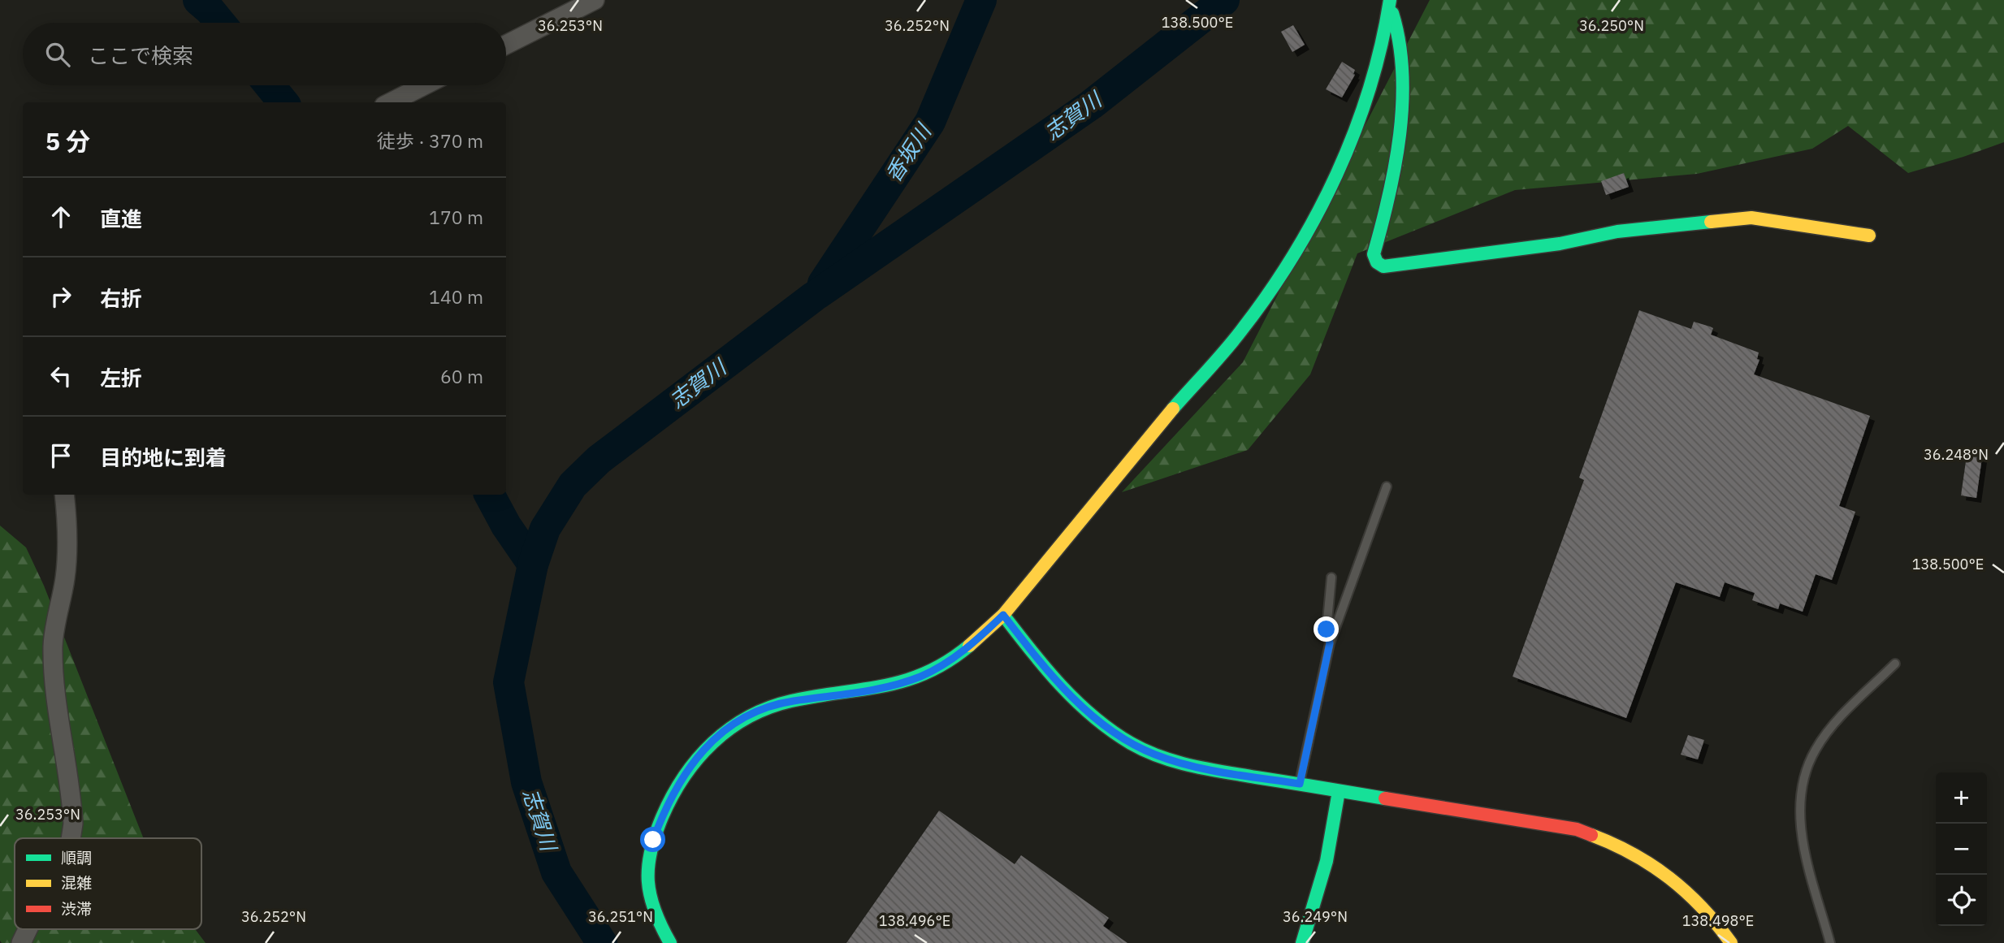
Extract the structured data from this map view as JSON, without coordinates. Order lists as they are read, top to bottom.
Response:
{
  "water": ["志賀川", "香坂川"],
  "legend": ["順調", "混雑", "渋滞"],
  "page": {
    "search": "ここで検索",
    "heading": ["5 分", "徒歩 · 370 m"],
    "list": [
      ["直進", "170 m"],
      ["右折", "140 m"],
      ["左折", "60 m"],
      "目的地に到着"
    ],
    "map_buttons": ["+", "−"]
  },
  "coordinates": [
    "138.500°E",
    "36.253°N",
    "36.252°N",
    "36.250°N",
    "36.248°N",
    "36.251°N",
    "36.249°N",
    "138.496°E",
    "138.498°E"
  ]
}
